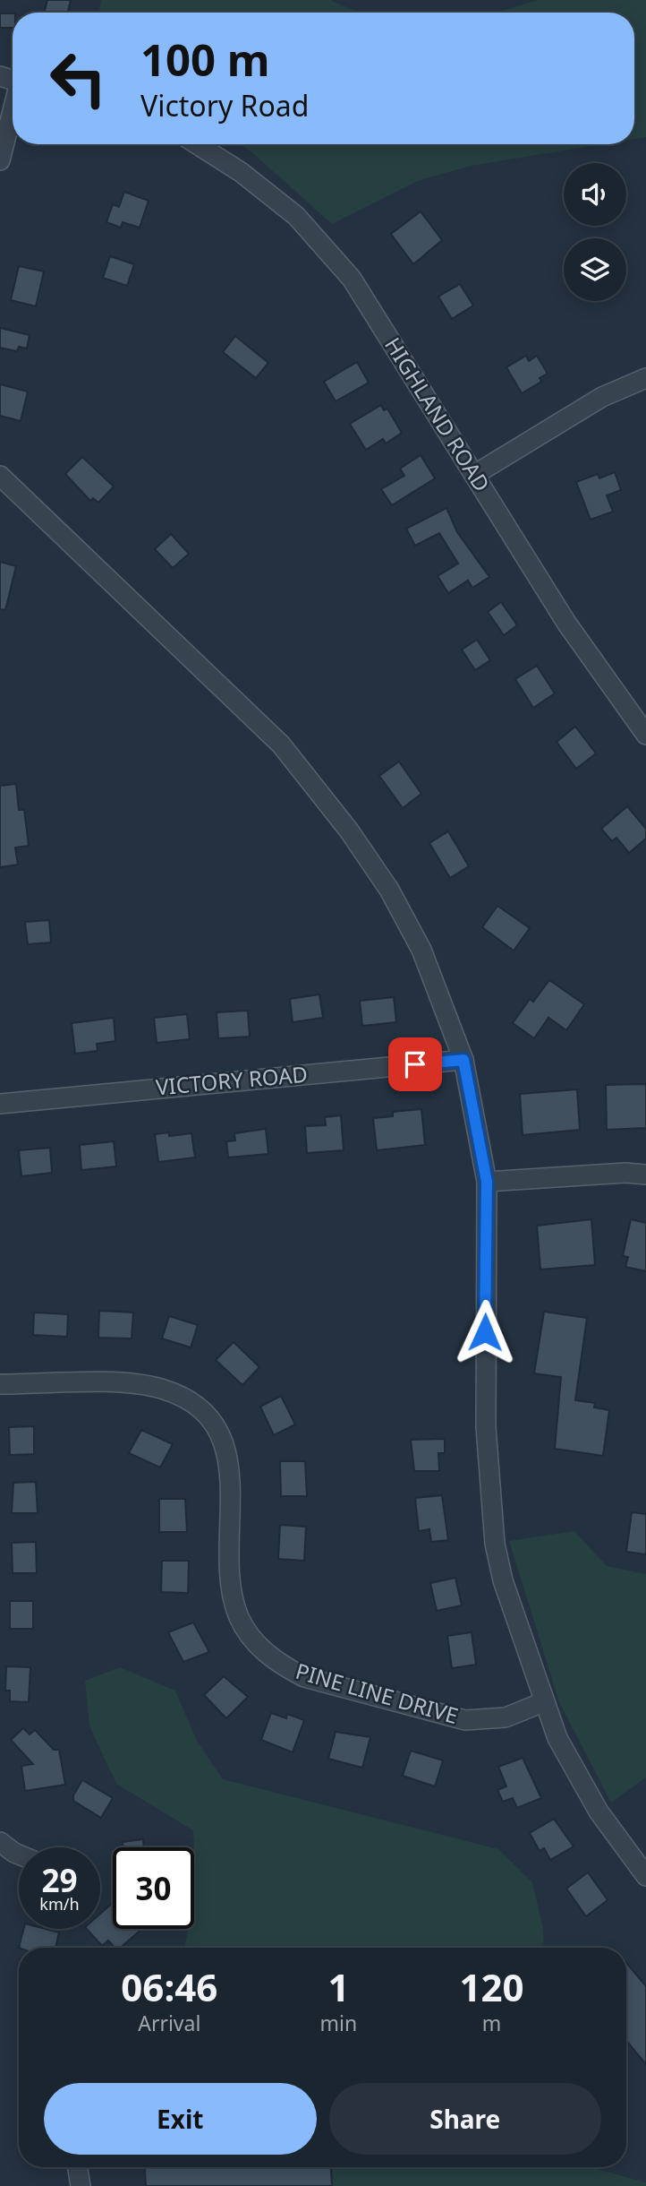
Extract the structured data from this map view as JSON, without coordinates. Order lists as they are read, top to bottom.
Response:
{
  "streets": {
    "street": ["HIGHLAND ROAD", "VICTORY ROAD", "PINE LINE DRIVE"]
  },
  "page": {
    "turn": ["100 m", "Victory Road"],
    "speed": "29 km/h",
    "limit": "30",
    "eta": [
      "06:46",
      "Arrival",
      "1",
      "min",
      "120",
      "m"
    ],
    "buttons": ["Exit", "Share"]
  }
}
